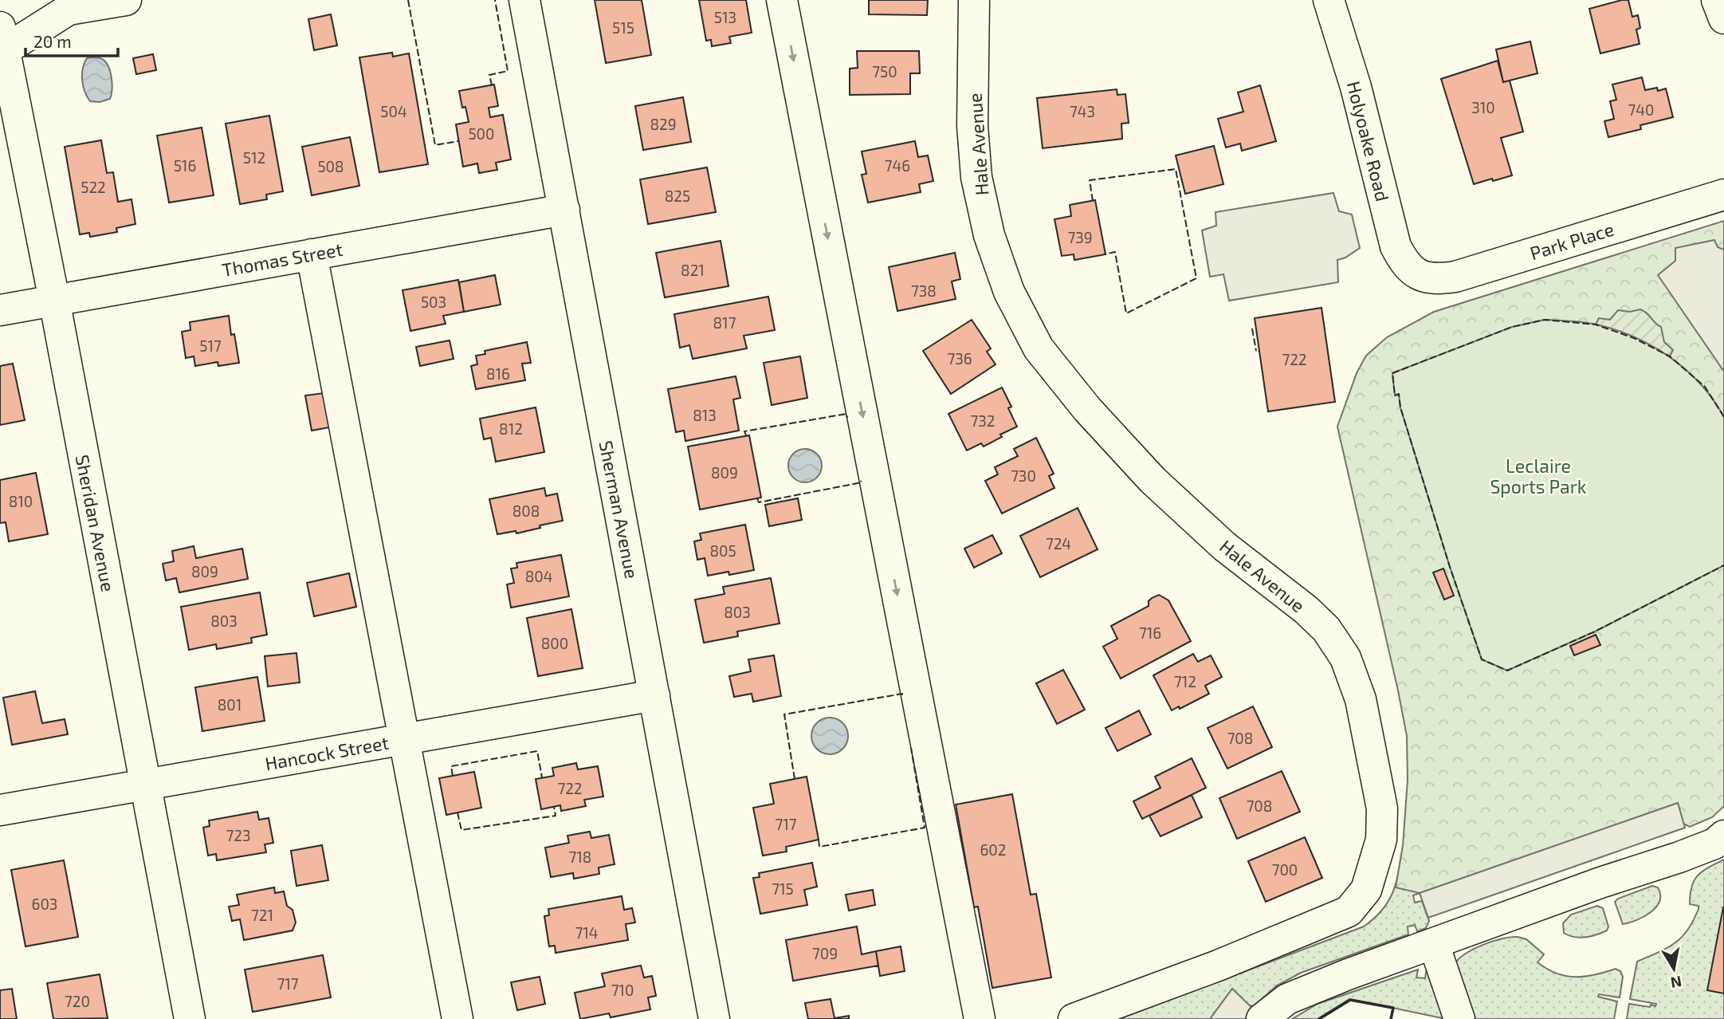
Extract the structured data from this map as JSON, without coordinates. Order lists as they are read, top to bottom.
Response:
{
  "streets": {
    "street": [
      "Holyoake Road",
      "Hale Avenue",
      "Park Place",
      "Thomas Street",
      "Sherman Avenue",
      "Sheridan Avenue",
      "Hancock Street"
    ]
  },
  "crossings": [
    ["Holyoake Road", "Park Place"],
    ["Thomas Street", "Sherman Avenue"],
    ["Thomas Street", "Sheridan Avenue"],
    ["Sherman Avenue", "Hancock Street"],
    ["Sheridan Avenue", "Hancock Street"]
  ],
  "parks": ["Leclaire Sports Park"],
  "house_numbers": [
    "513",
    "515",
    "750",
    "310",
    "740",
    "504",
    "743",
    "829",
    "500",
    "512",
    "516",
    "746",
    "508",
    "522",
    "825",
    "739",
    "821",
    "738",
    "503",
    "817",
    "517",
    "736",
    "722",
    "816",
    "813",
    "732",
    "812",
    "809",
    "730",
    "810",
    "808",
    "724",
    "805",
    "809",
    "804",
    "803",
    "803",
    "716",
    "800",
    "712",
    "801",
    "708",
    "722",
    "708",
    "717",
    "723",
    "602",
    "718",
    "700",
    "715",
    "603",
    "721",
    "714",
    "709",
    "717",
    "710",
    "720"
  ],
  "scale_bar": "20 m",
  "north": "bottom"
}
